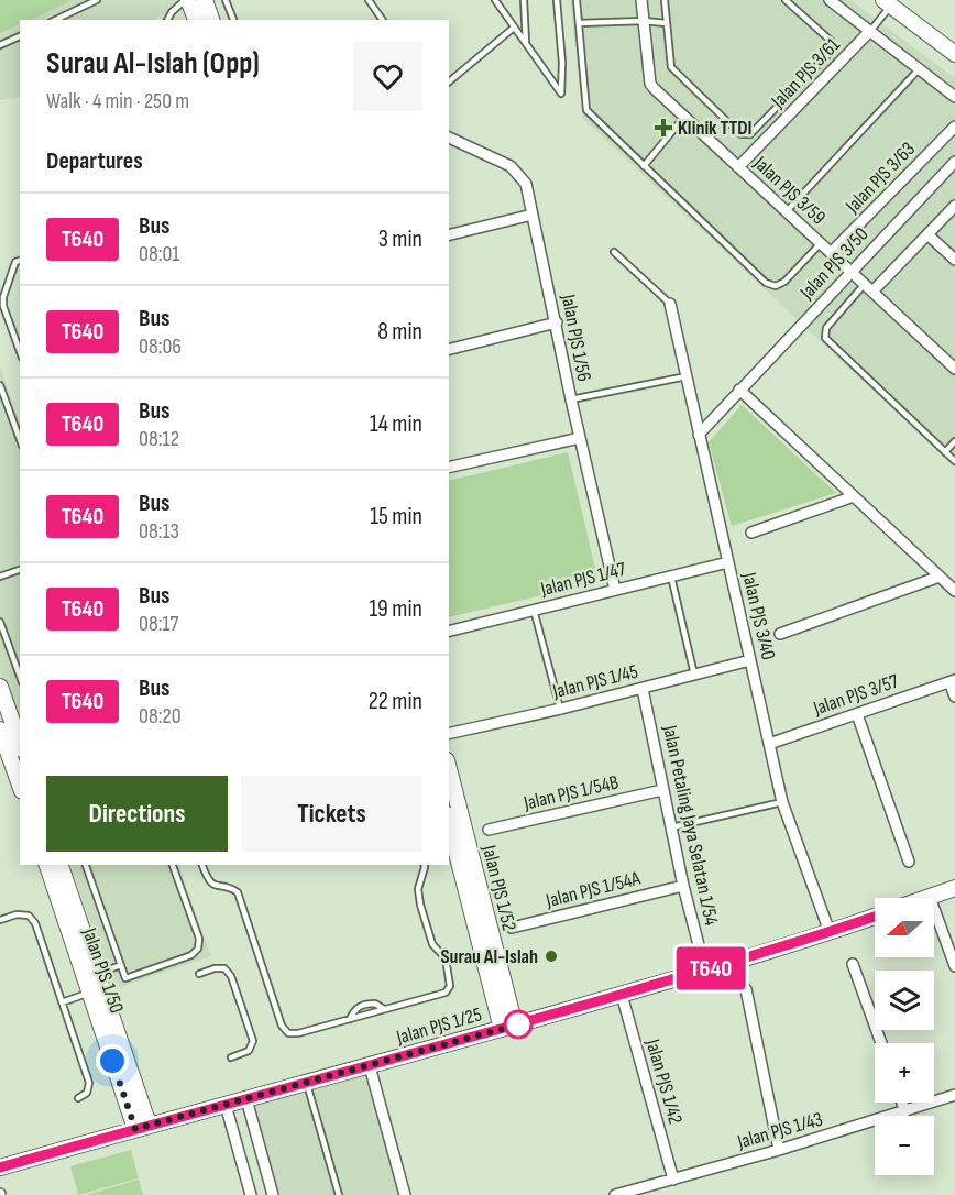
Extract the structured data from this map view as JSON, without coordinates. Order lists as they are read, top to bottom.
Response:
{
  "streets": {
    "street": [
      "Jalan PJS 3/61",
      "Jalan PJS 3/63",
      "Jalan PJS 3/59",
      "Jalan PJS 3/50",
      "Jalan PJS 1/56",
      "Jalan PJS 1/47",
      "Jalan PJS 3/40",
      "Jalan PJS 1/45",
      "Jalan PJS 3/57",
      "Jalan PJS 1/54B",
      "Jalan Petaling Jaya Selatan 1/54",
      "Jalan PJS 1/52",
      "Jalan PJS 1/54A",
      "Jalan PJS 1/50",
      "Jalan PJS 1/25",
      "Jalan PJS 1/42",
      "Jalan PJS 1/43"
    ]
  },
  "crossings": [
    ["Jalan PJS 3/61", "Jalan PJS 3/59"],
    ["Jalan PJS 3/63", "Jalan PJS 3/59"],
    ["Jalan PJS 3/59", "Jalan PJS 3/50"],
    ["Jalan PJS 3/50", "Jalan PJS 3/40"],
    ["Jalan PJS 1/56", "Jalan PJS 1/47"],
    ["Jalan PJS 1/47", "Jalan PJS 3/40"],
    ["Jalan PJS 3/40", "Jalan PJS 1/45"],
    ["Jalan PJS 3/40", "Jalan PJS 3/57"],
    ["Jalan PJS 3/40", "Jalan PJS 1/25"],
    ["Jalan PJS 1/45", "Jalan Petaling Jaya Selatan 1/54"],
    ["Jalan PJS 1/54B", "Jalan Petaling Jaya Selatan 1/54"],
    ["Jalan Petaling Jaya Selatan 1/54", "Jalan PJS 1/54A"],
    ["Jalan Petaling Jaya Selatan 1/54", "Jalan PJS 1/25"],
    ["Jalan PJS 1/52", "Jalan PJS 1/25"],
    ["Jalan PJS 1/50", "Jalan PJS 1/25"],
    ["Jalan PJS 1/25", "Jalan PJS 1/42"],
    ["Jalan PJS 1/42", "Jalan PJS 1/43"]
  ],
  "places": {
    "health": ["Klinik TTDI"],
    "other": ["Surau Al-Islah"]
  },
  "lines": ["bus line T640"],
  "north": "left",
  "page": {
    "on_map": "T640",
    "heading": [
      ["Surau Al-Islah (Opp)", "Walk · 4 min · 250 m"],
      "Departures"
    ],
    "list": [
      {
        "mark": "T640",
        "name": "Bus",
        "note": "08:01",
        "value": "3 min"
      },
      {
        "mark": "T640",
        "name": "Bus",
        "note": "08:06",
        "value": "8 min"
      },
      {
        "mark": "T640",
        "name": "Bus",
        "note": "08:12",
        "value": "14 min"
      },
      {
        "mark": "T640",
        "name": "Bus",
        "note": "08:13",
        "value": "15 min"
      },
      {
        "mark": "T640",
        "name": "Bus",
        "note": "08:17",
        "value": "19 min"
      },
      {
        "mark": "T640",
        "name": "Bus",
        "note": "08:20",
        "value": "22 min"
      }
    ],
    "buttons": ["Directions", "Tickets"],
    "map_buttons": ["+", "−"]
  }
}
